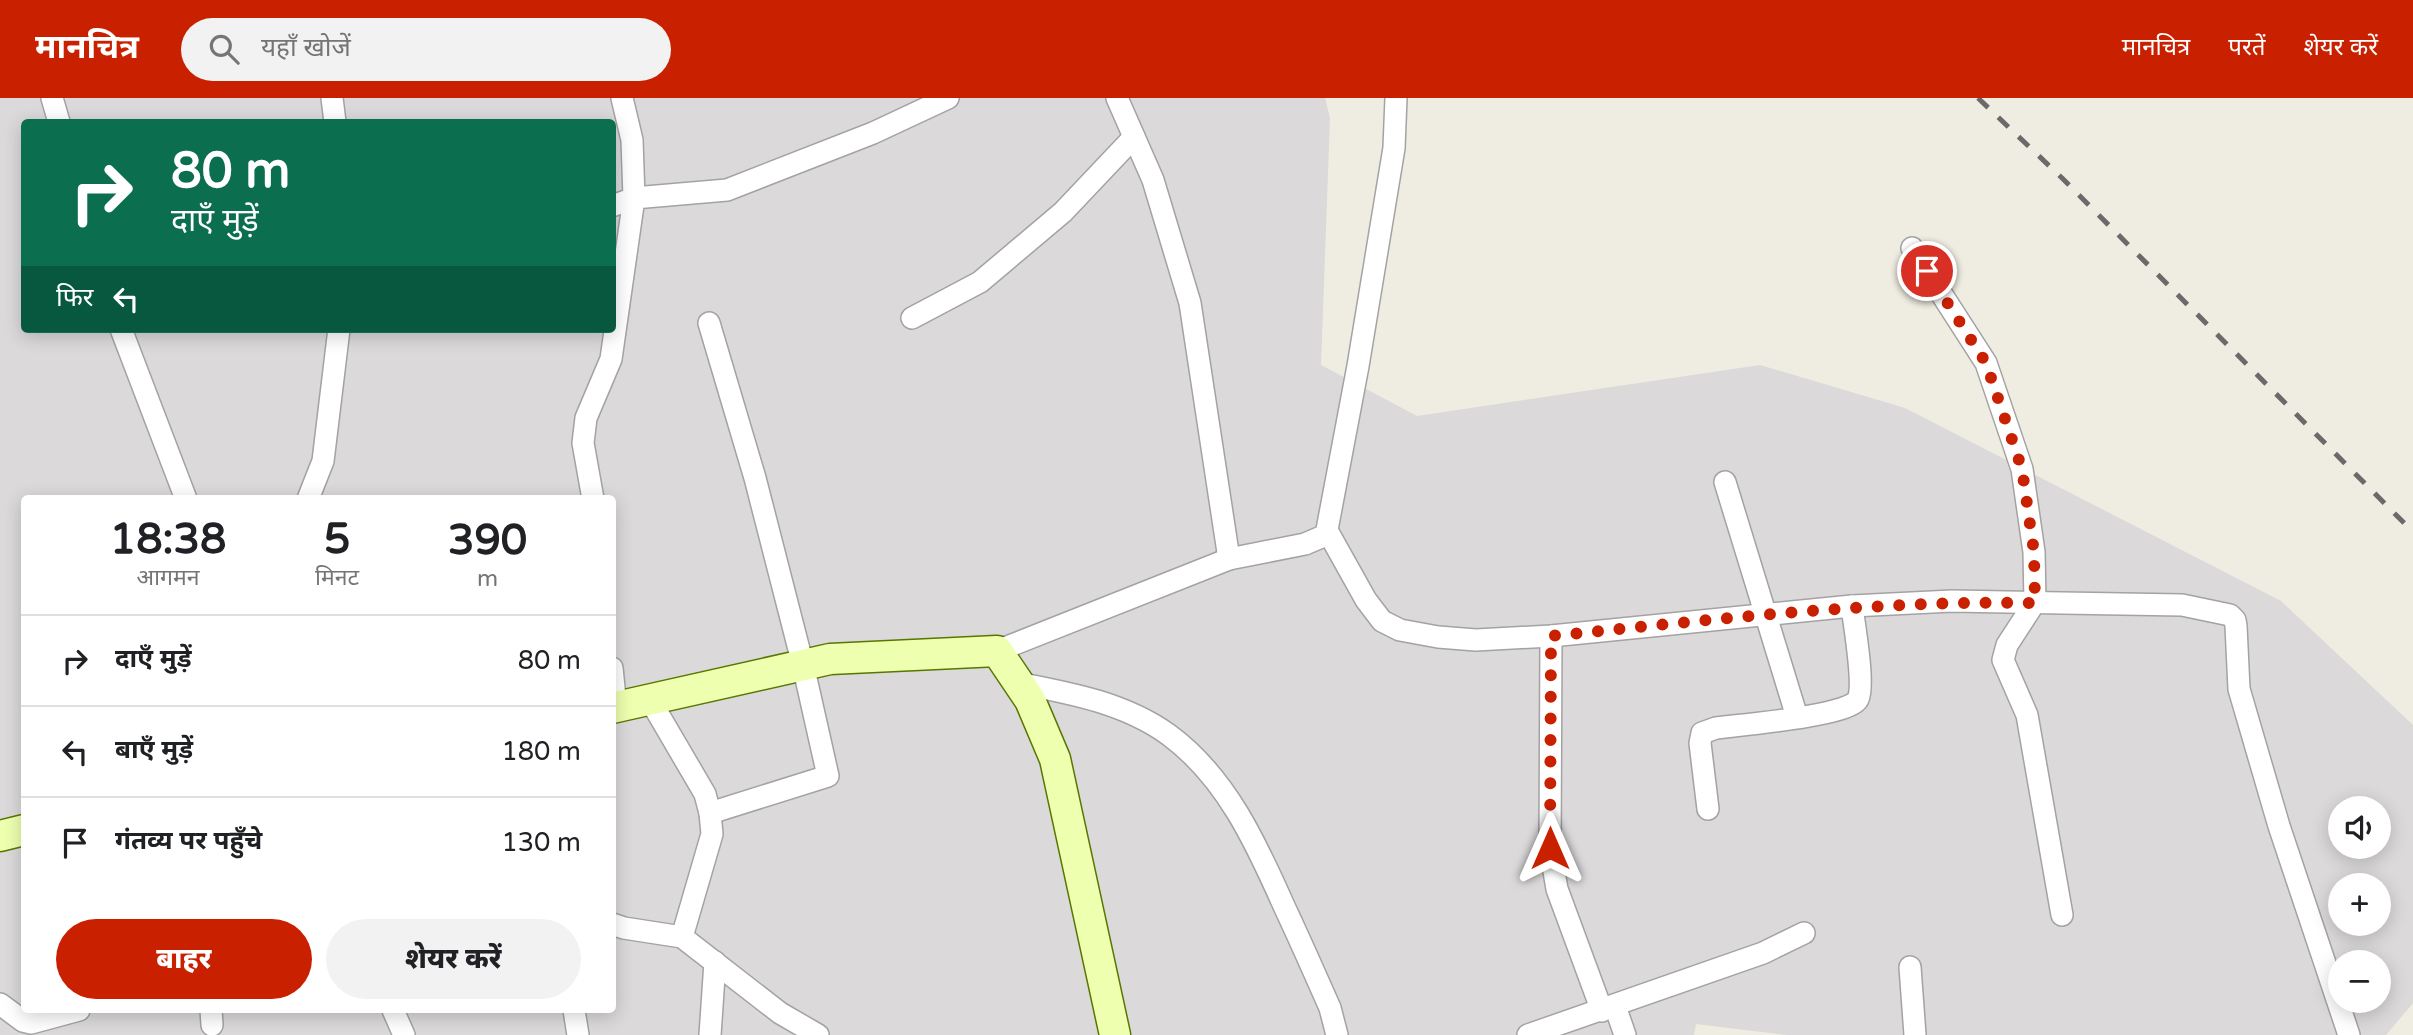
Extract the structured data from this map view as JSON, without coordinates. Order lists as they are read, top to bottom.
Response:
{
  "page": {
    "header": "मानचित्र",
    "search": "यहाँ खोजें",
    "nav": ["मानचित्र", "परतें", "शेयर करें"],
    "turn": ["80 m", "दाएँ मुड़ें"],
    "then": "फिर",
    "eta": [
      "18:38",
      "आगमन",
      "5",
      "मिनट",
      "390",
      "m"
    ],
    "list": [
      {
        "name": "दाएँ मुड़ें",
        "value": "80 m"
      },
      {
        "name": "बाएँ मुड़ें",
        "value": "180 m"
      },
      {
        "name": "गंतव्य पर पहुँचे",
        "value": "130 m"
      }
    ],
    "map_buttons": ["+", "−"],
    "buttons": ["बाहर", "शेयर करें"]
  }
}
